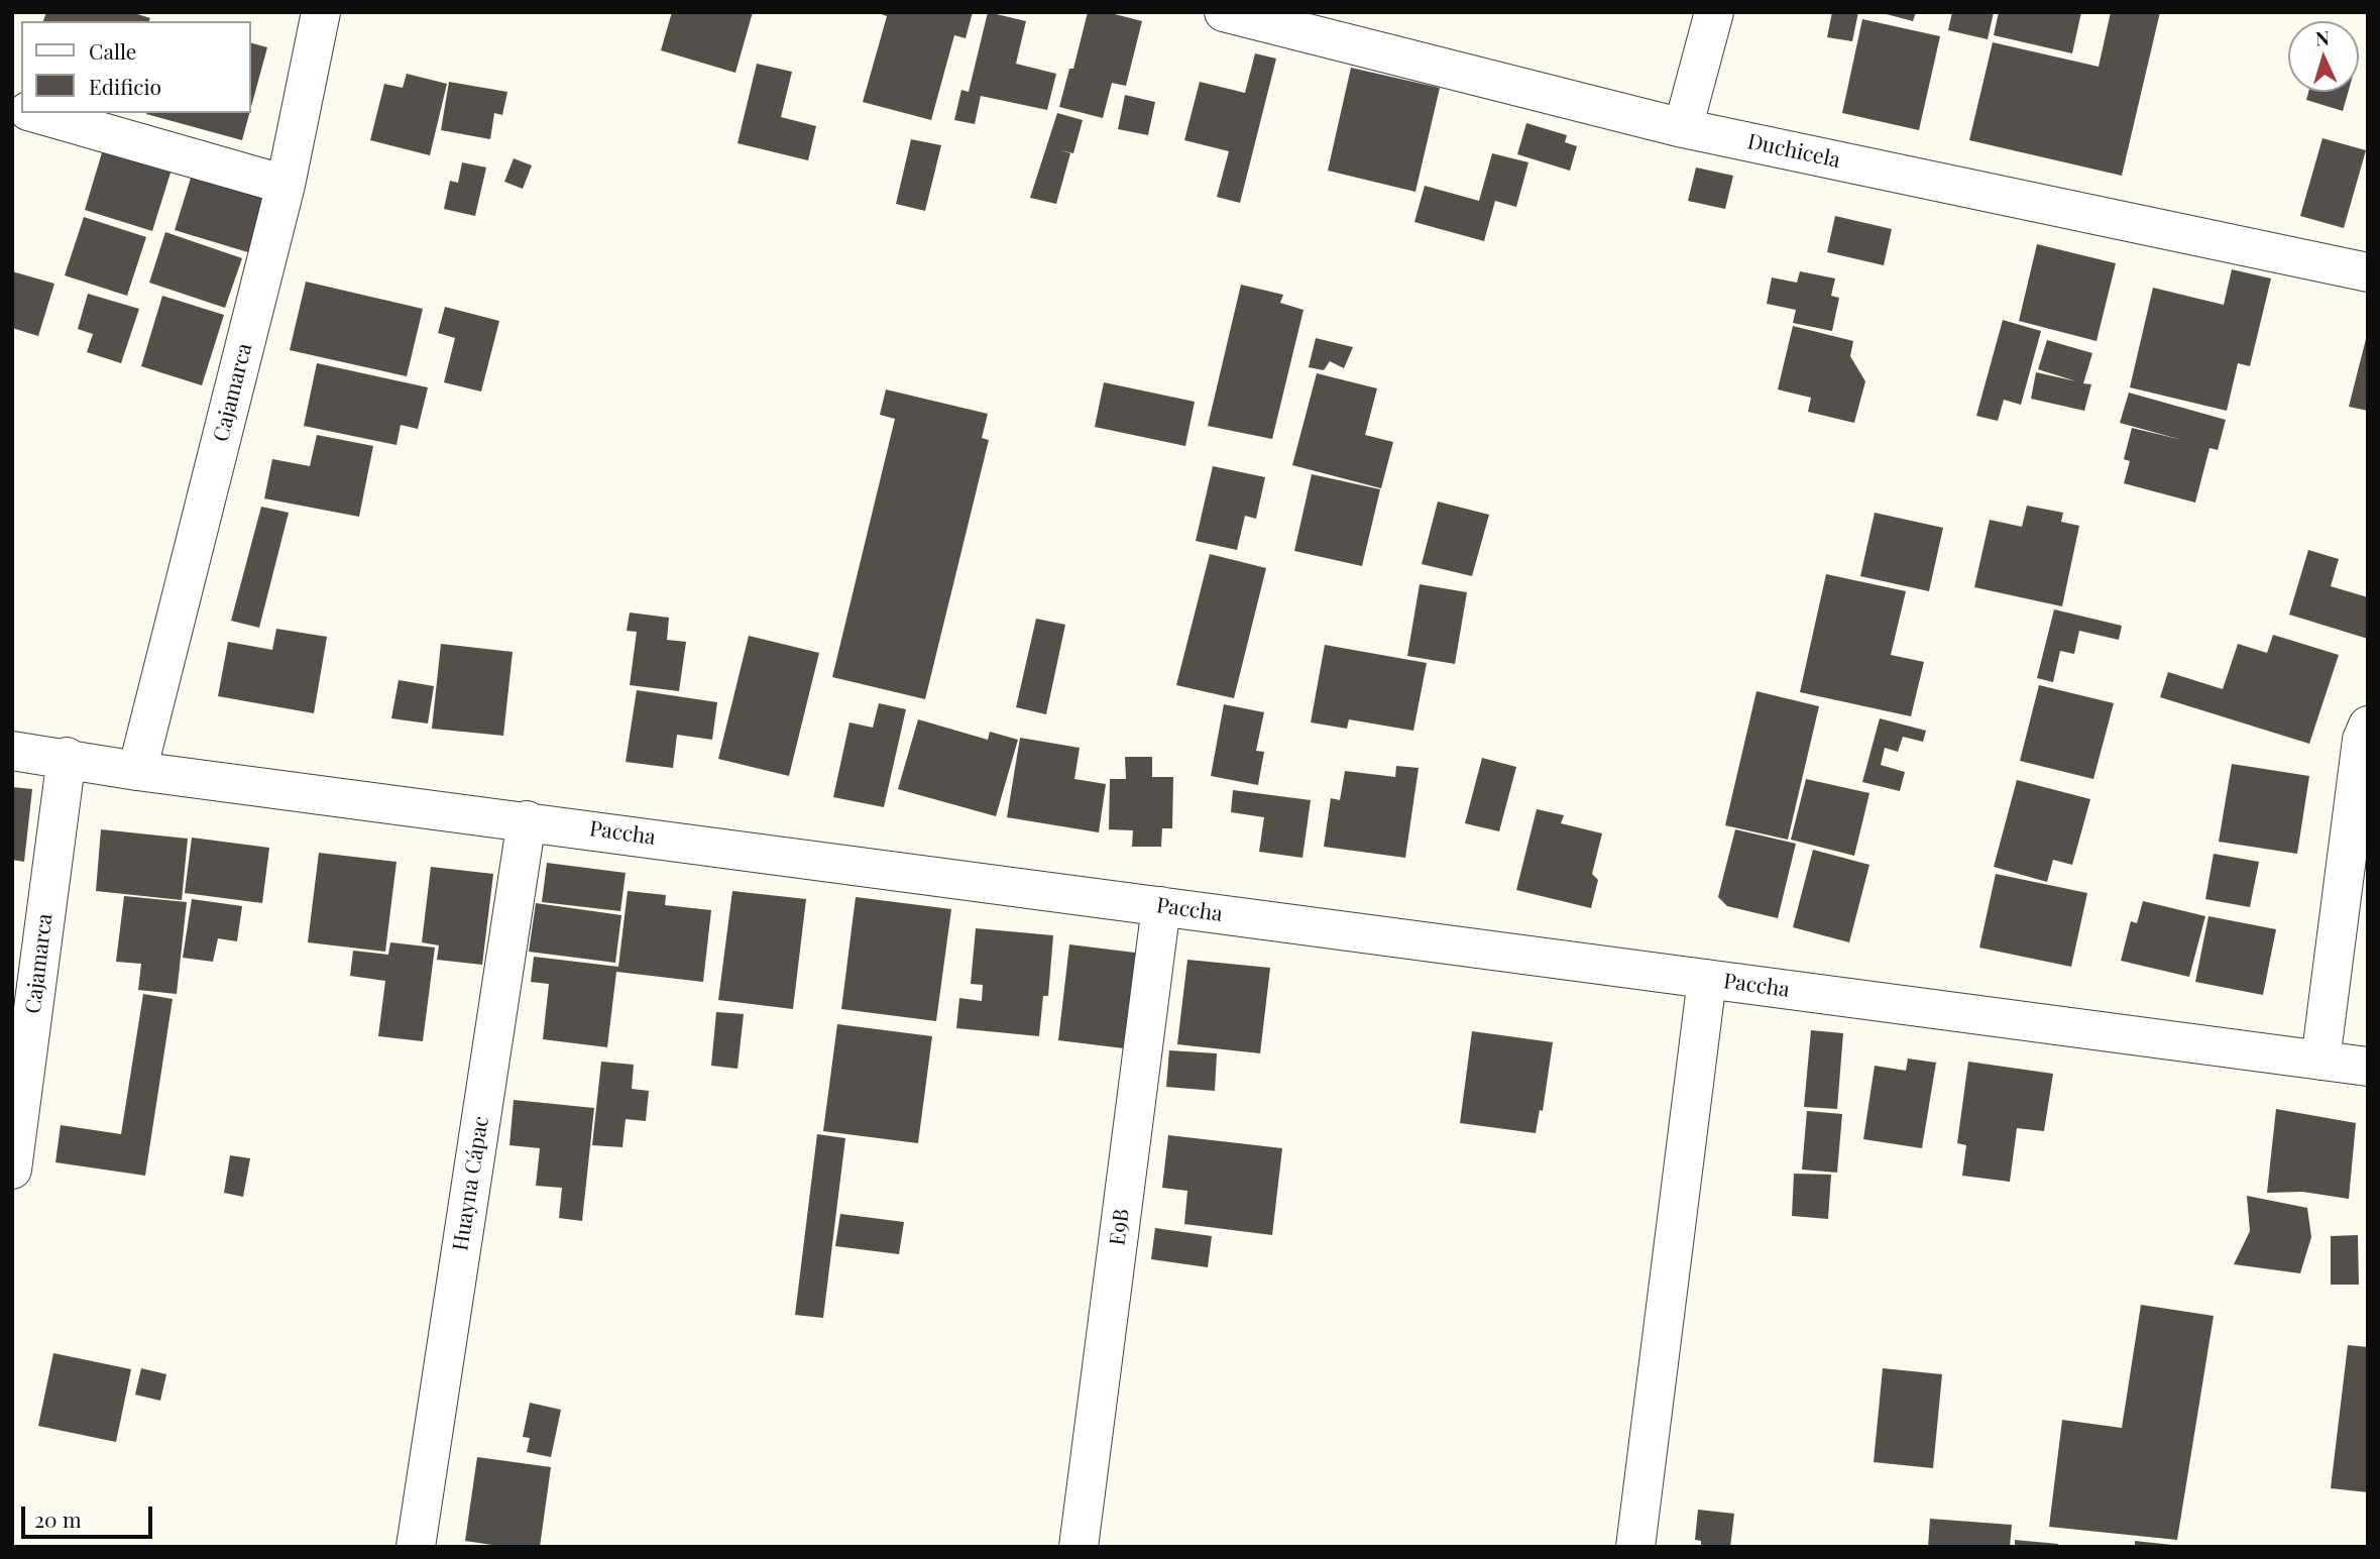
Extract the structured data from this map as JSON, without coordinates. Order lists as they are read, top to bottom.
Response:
{
  "streets": {
    "street": [
      "Duchicela",
      "Cajamarca",
      "Paccha",
      "Huayna Cápac",
      "E9B"
    ]
  },
  "crossings": [
    ["Cajamarca", "Paccha"],
    ["Paccha", "Huayna Cápac"],
    ["Paccha", "E9B"]
  ],
  "legend": ["Calle", "Edificio"],
  "scale_bar": "20 m",
  "north": "top"
}
